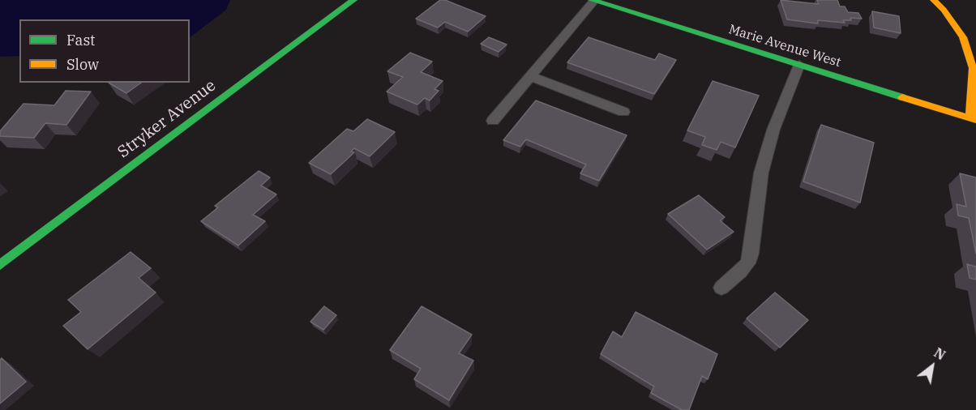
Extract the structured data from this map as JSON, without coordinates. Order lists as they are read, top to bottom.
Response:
{
  "streets": {
    "street": ["Marie Avenue West", "Stryker Avenue"]
  },
  "legend": ["Fast", "Slow"],
  "north": "top right"
}
